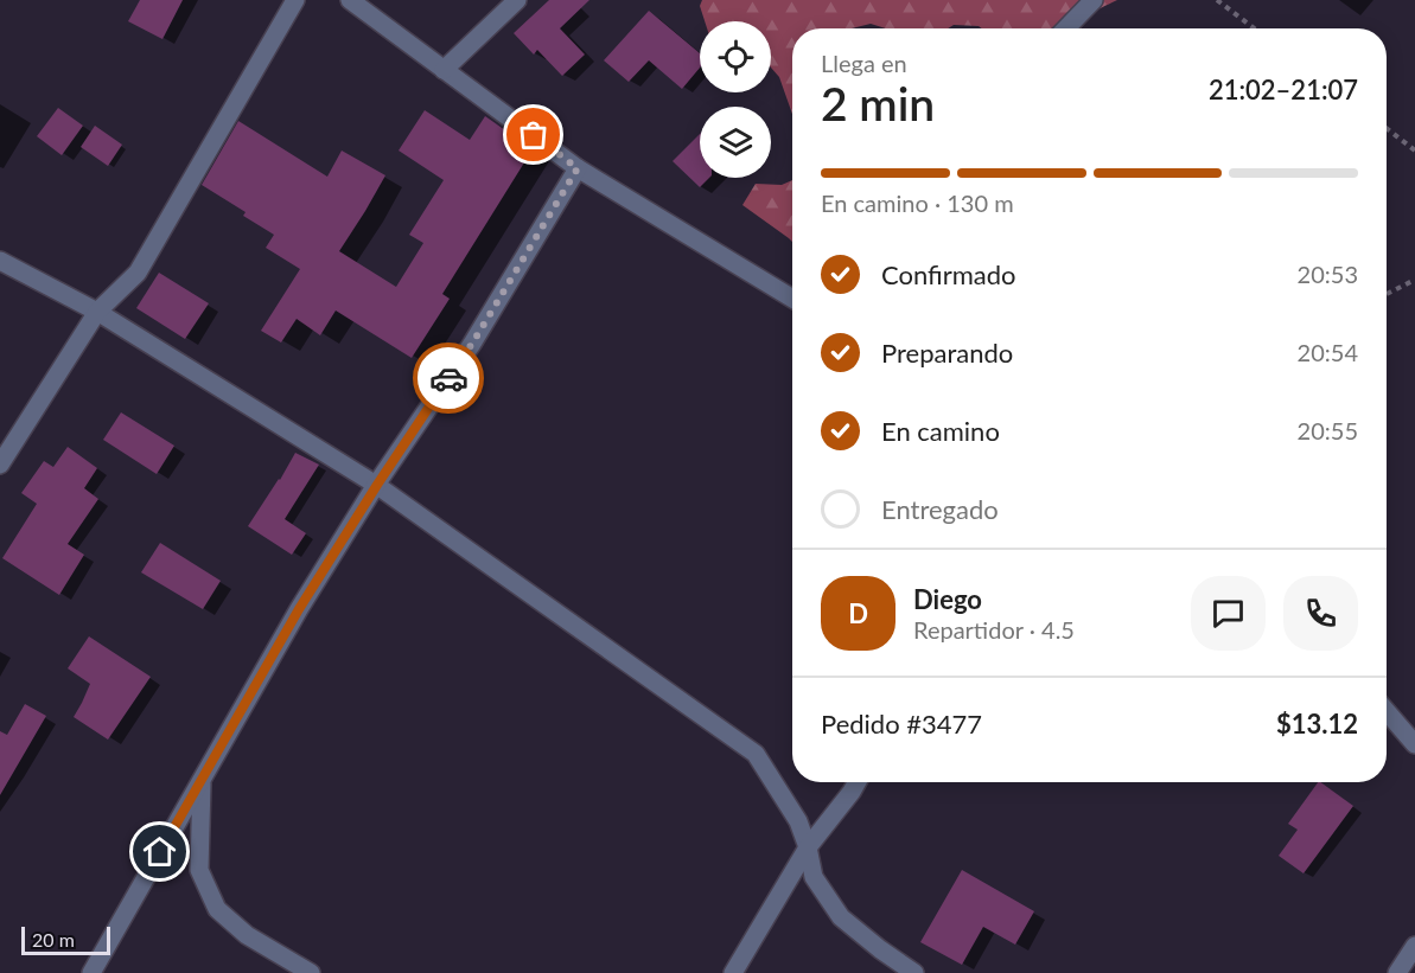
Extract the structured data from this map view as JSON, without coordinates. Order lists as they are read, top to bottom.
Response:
{
  "scale_bar": "20 m",
  "page": {
    "heading": ["2 min", "Llega en", "21:02–21:07"],
    "panel": [
      "Diego",
      "Repartidor · 4.5",
      "Pedido #3477",
      "$13.12"
    ],
    "bar": "En camino · 130 m",
    "list": [
      ["Confirmado", "20:53"],
      ["Preparando", "20:54"],
      ["En camino", "20:55"],
      "Entregado"
    ],
    "round": "D",
    "scale": "20 m"
  }
}
